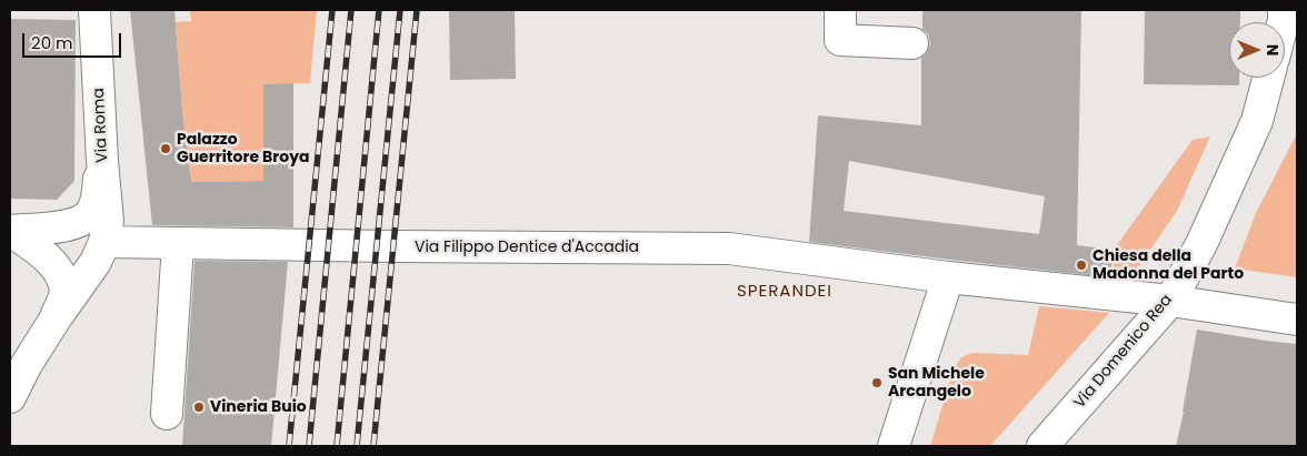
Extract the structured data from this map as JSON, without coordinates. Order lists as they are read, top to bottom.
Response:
{
  "streets": {
    "street": ["Via Roma", "Via Filippo Dentice d'Accadia", "Via Domenico Rea"]
  },
  "crossings": [
    ["Via Roma", "Via Filippo Dentice d'Accadia"],
    ["Via Filippo Dentice d'Accadia", "Via Domenico Rea"]
  ],
  "districts": ["SPERANDEI"],
  "places": [
    "Palazzo Guerritore Broya",
    "Chiesa della Madonna del Parto",
    "San Michele Arcangelo",
    "Vineria Buio"
  ],
  "scale_bar": "20 m",
  "north": "right"
}
